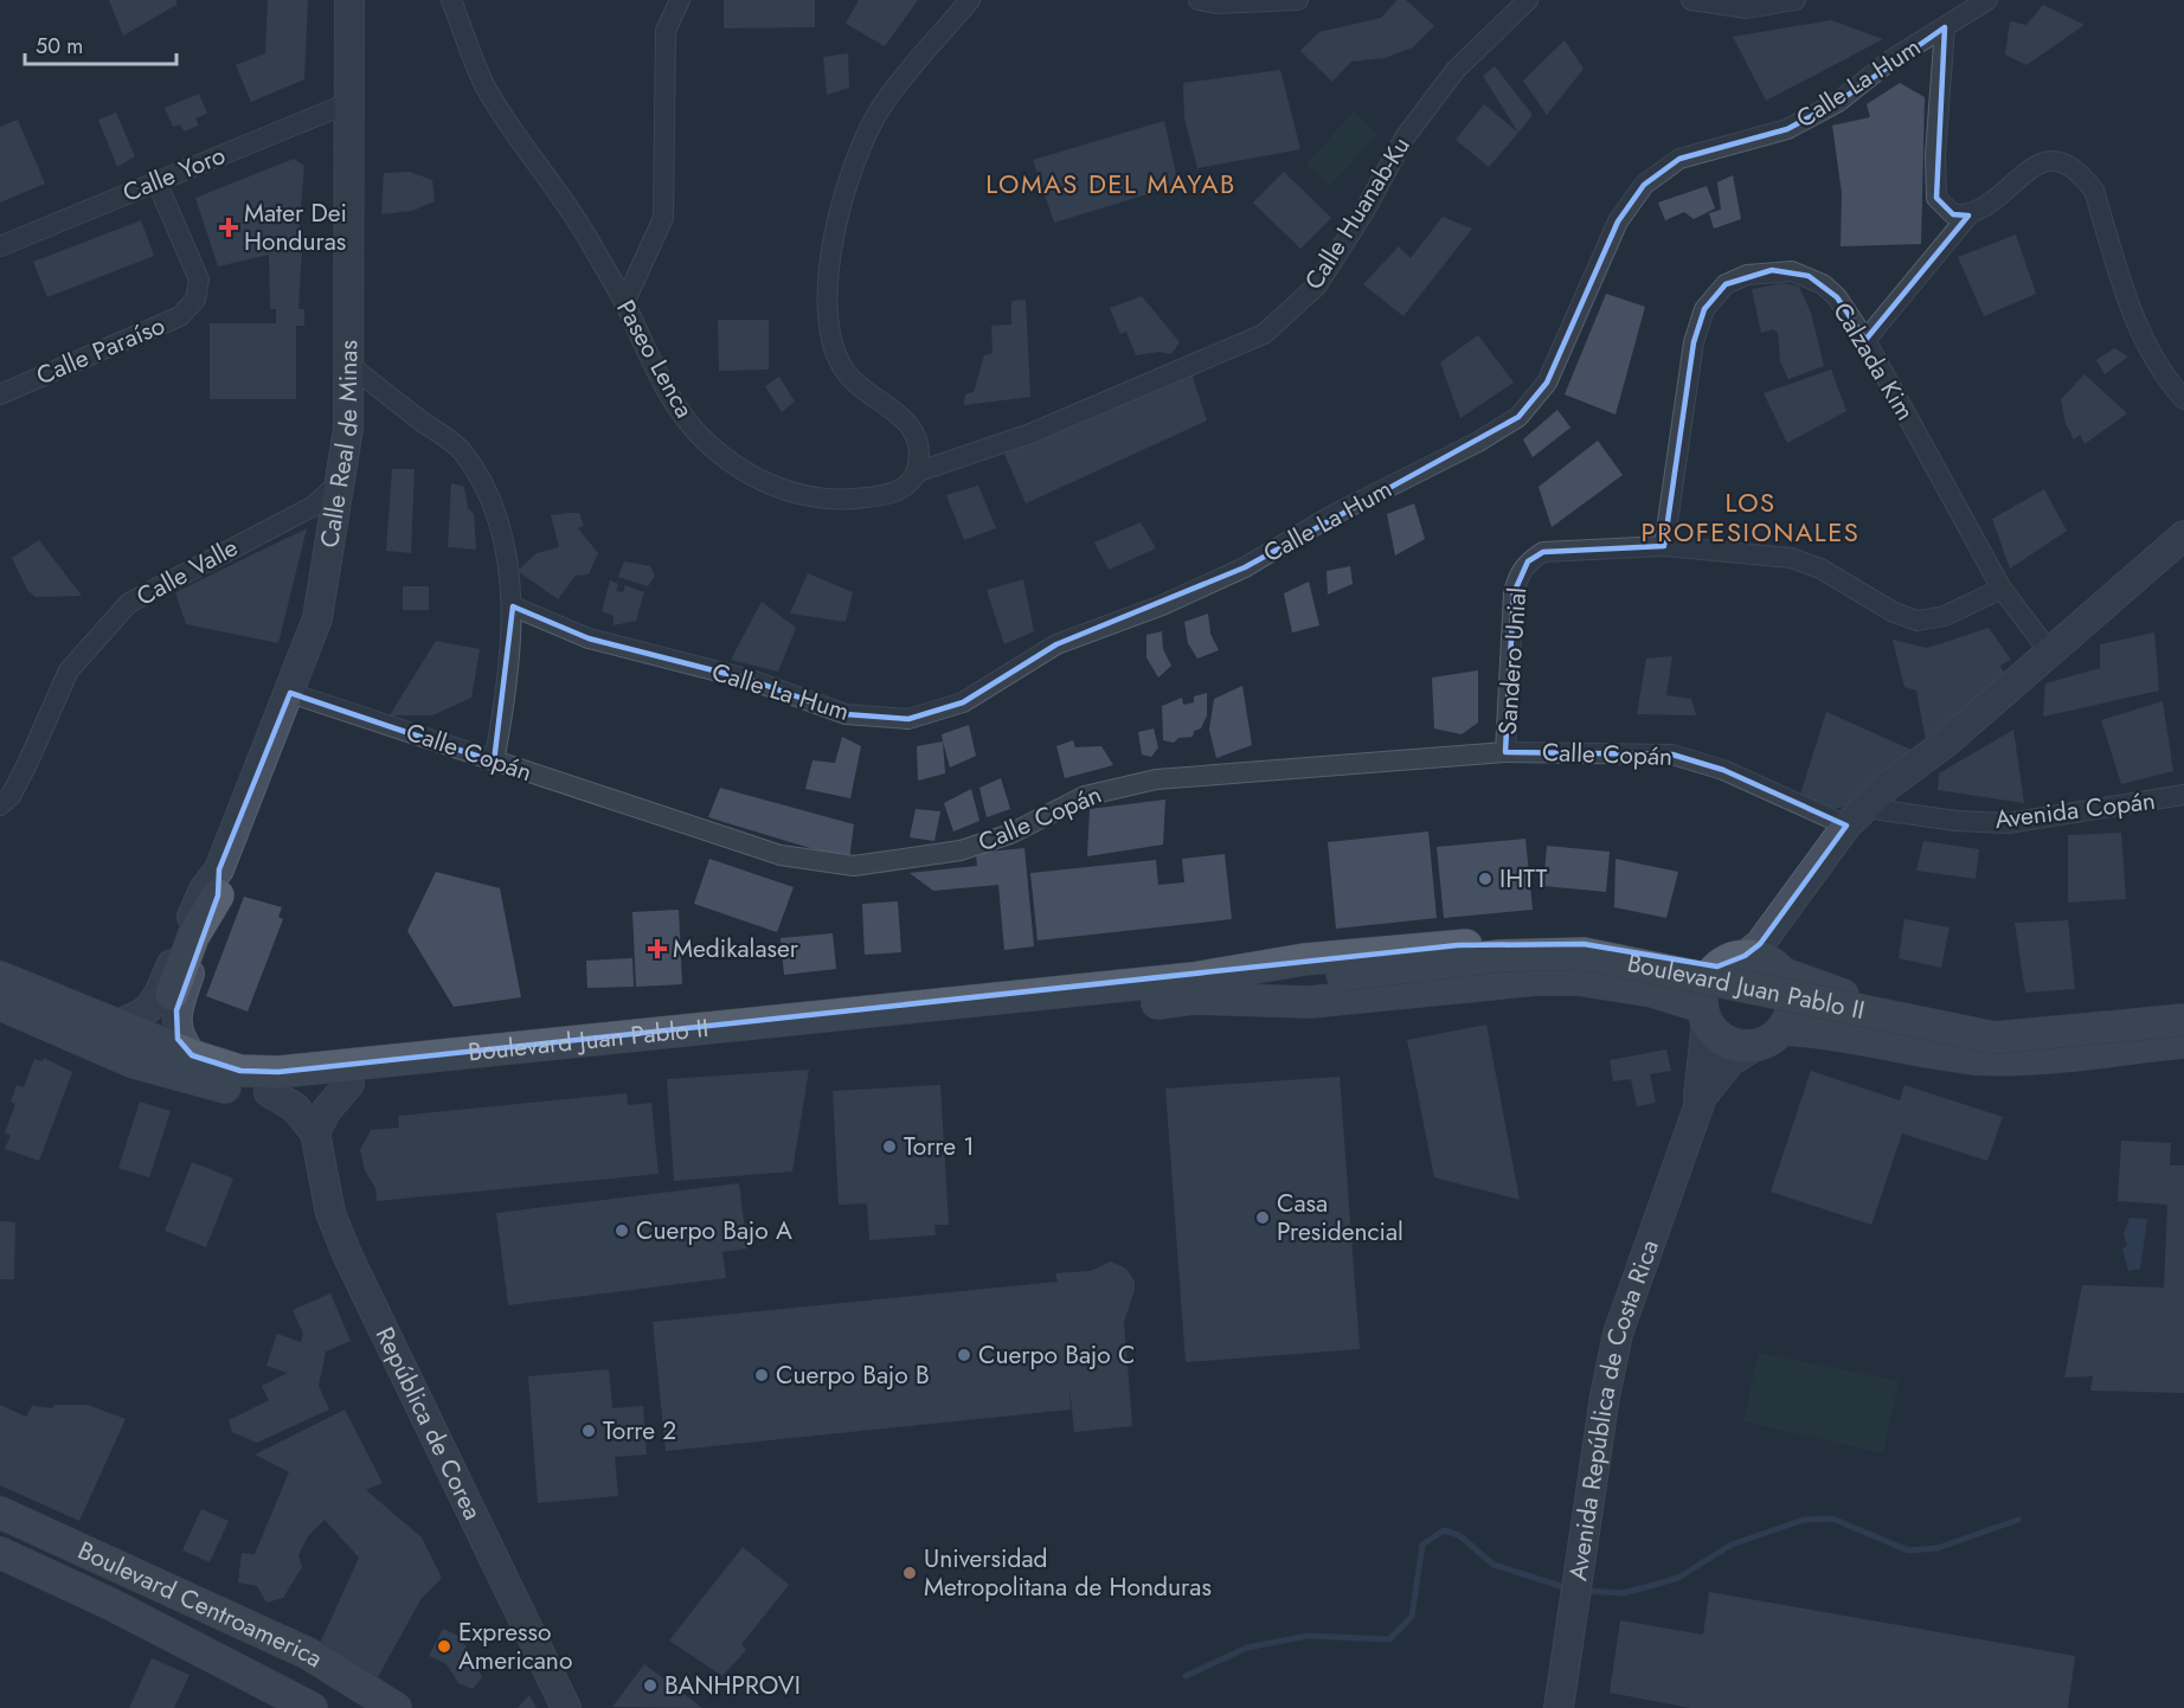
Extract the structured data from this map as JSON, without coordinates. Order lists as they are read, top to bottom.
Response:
{
  "streets": {
    "main road": ["Boulevard Juan Pablo II", "Boulevard Centroamerica"],
    "street": [
      "Calle La Hum",
      "Calle Yoro",
      "Calle Huanab-Ku",
      "Calle Paraíso",
      "Paseo Lenca",
      "Calzada Kim",
      "Calle Real de Minas",
      "Calle Valle",
      "Sandero Unial",
      "Calle Copán",
      "Avenida Copán",
      "Avenida República de Costa Rica",
      "República de Corea"
    ]
  },
  "crossings": [
    ["Calle Yoro", "Calle Paraíso"],
    ["Calle Yoro", "Calle Real de Minas"],
    ["Calle Huanab-Ku", "Paseo Lenca"],
    ["Calzada Kim", "Sandero Unial"],
    ["Calle Real de Minas", "Calle Valle"],
    ["Calle Real de Minas", "Calle Copán"],
    ["Calle Real de Minas", "Boulevard Juan Pablo II"],
    ["Sandero Unial", "Calle Copán"],
    ["Boulevard Juan Pablo II", "Avenida República de Costa Rica"]
  ],
  "districts": ["LOMAS DEL MAYAB", "LOS PROFESIONALES"],
  "places": {
    "health": ["Mater Dei Honduras", "Medikalaser"],
    "other": [
      "IHTT",
      "Torre 1",
      "Casa Presidencial",
      "Cuerpo Bajo A",
      "Cuerpo Bajo C",
      "Cuerpo Bajo B",
      "Torre 2",
      "Universidad Metropolitana de Honduras",
      "Expresso Americano",
      "BANHPROVI"
    ]
  },
  "scale_bar": "50 m"
}
